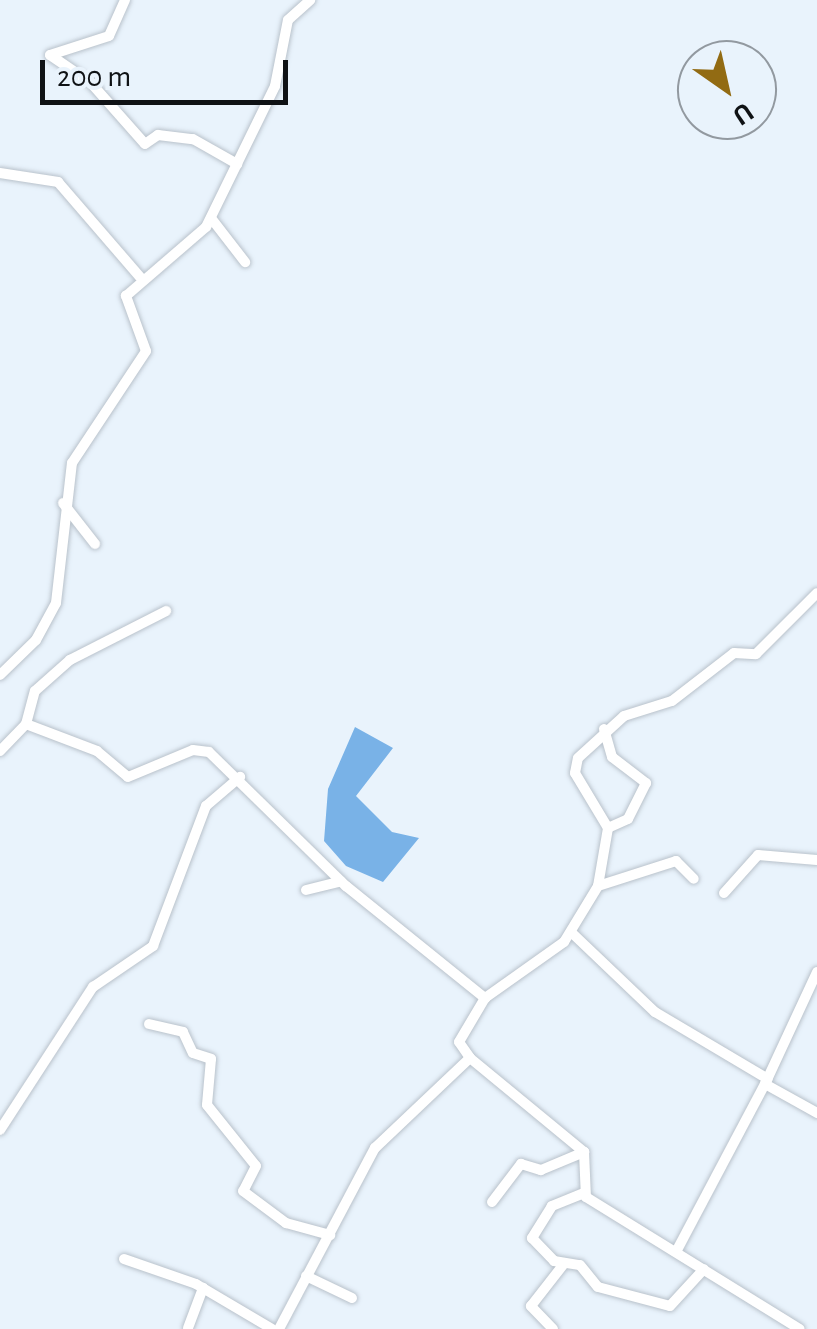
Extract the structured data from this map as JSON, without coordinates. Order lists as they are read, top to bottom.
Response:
{
  "scale_bar": "200 m",
  "north": "bottom right"
}
